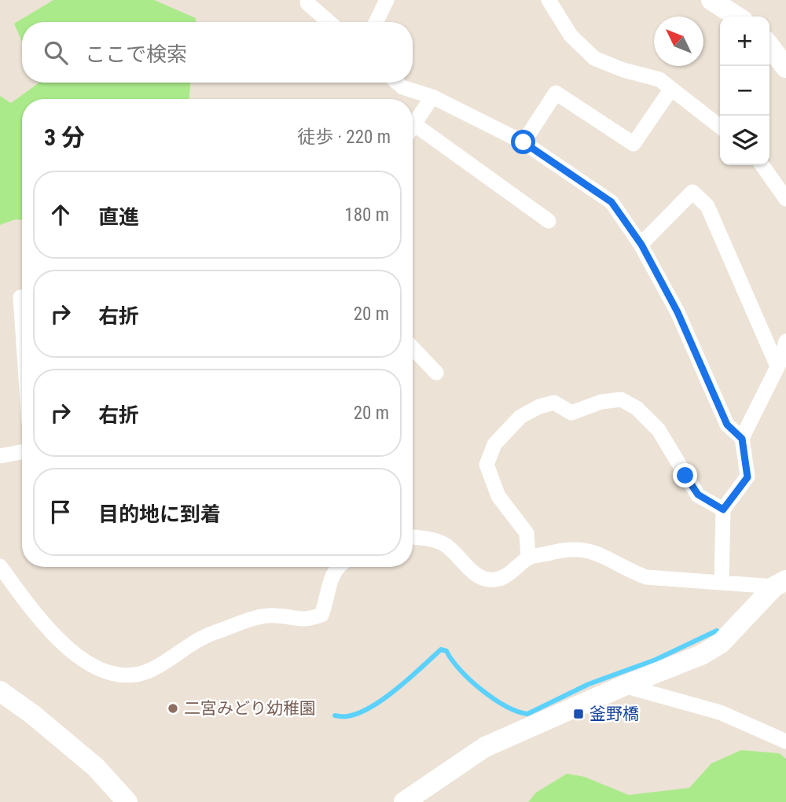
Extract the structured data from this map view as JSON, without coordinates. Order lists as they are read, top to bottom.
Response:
{
  "places": {
    "other": ["二宮みどり幼稚園"],
    "transit": ["釜野橋"]
  },
  "north": "top left",
  "page": {
    "map_buttons": ["+", "−"],
    "search": "ここで検索",
    "heading": ["3 分", "徒歩 · 220 m"],
    "list": [
      ["直進", "180 m"],
      ["右折", "20 m"],
      ["右折", "20 m"],
      "目的地に到着"
    ]
  }
}
